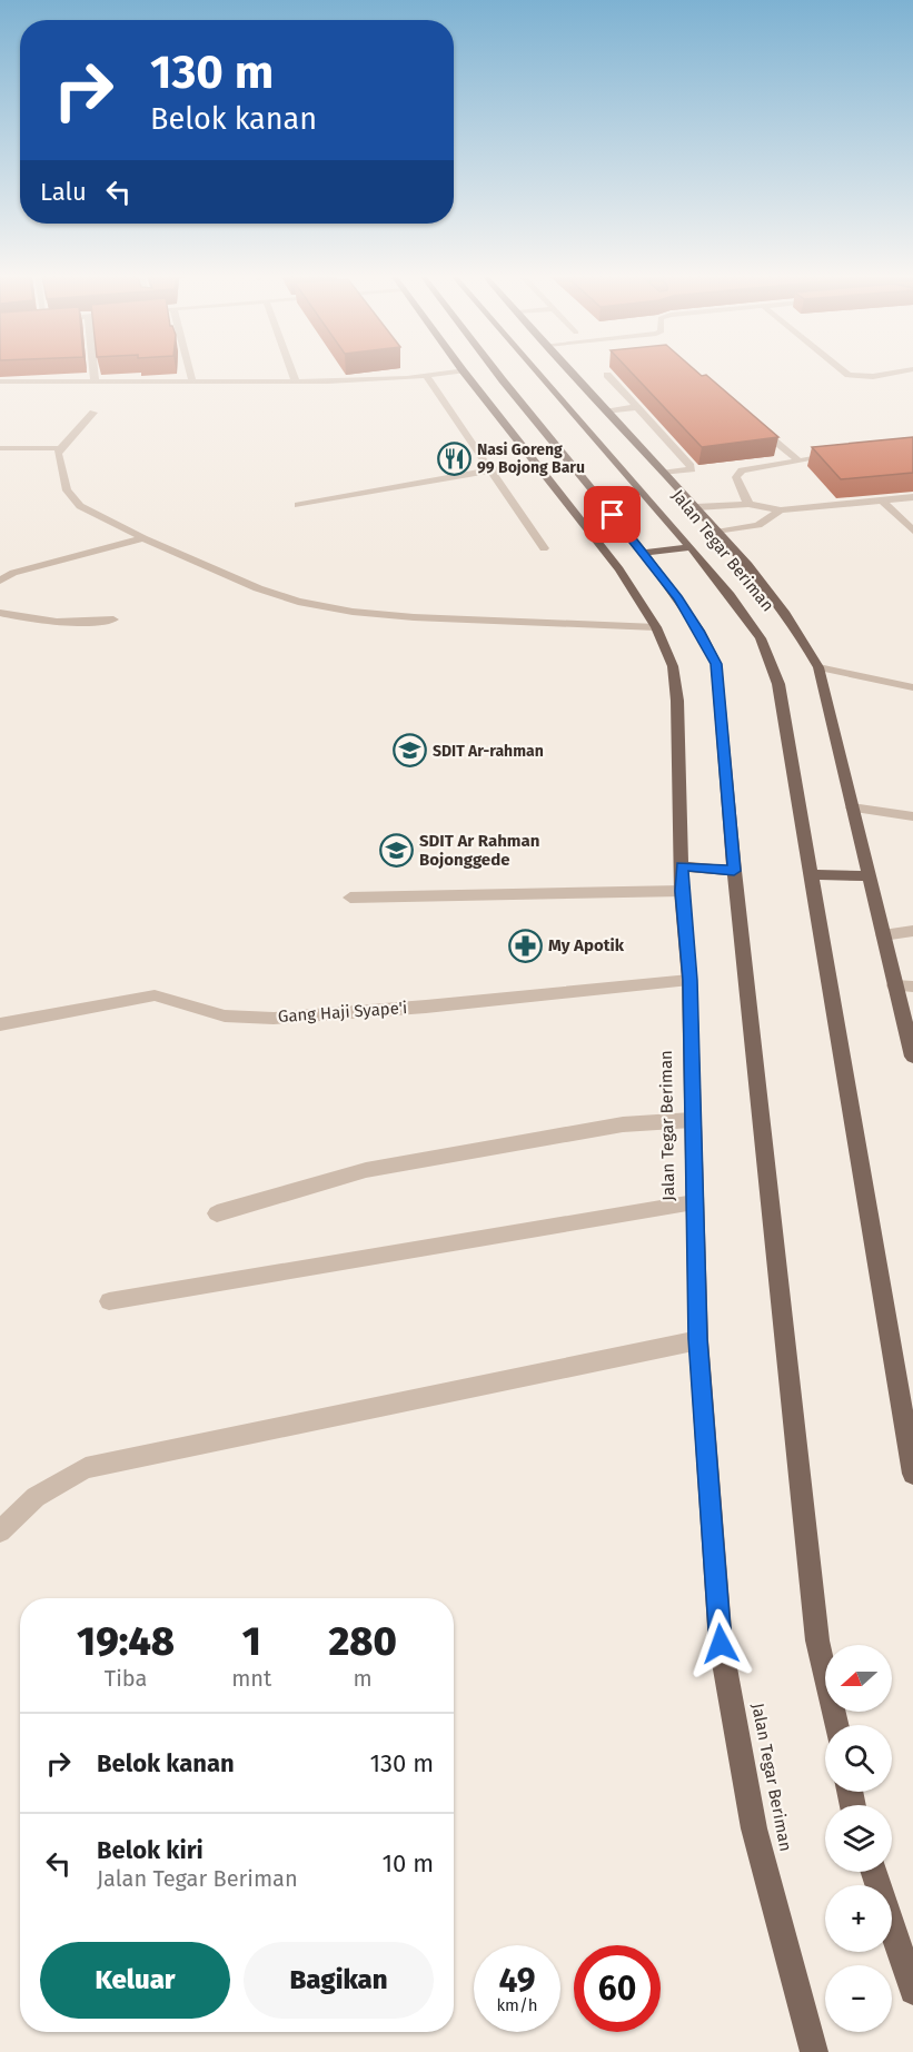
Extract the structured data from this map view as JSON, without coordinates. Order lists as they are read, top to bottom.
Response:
{
  "streets": {
    "main road": ["Jalan Tegar Beriman"],
    "street": ["Gang Haji Syape'i"]
  },
  "crossings": [
    ["Jalan Tegar Beriman", "Gang Haji Syape'i"]
  ],
  "places": {
    "restaurant": ["Nasi Goreng 99 Bojong Baru"],
    "school or university": ["SDIT Ar-rahman", "SDIT Ar Rahman Bojonggede"],
    "pharmacy": ["My Apotik"]
  },
  "north": "left",
  "page": {
    "turn": ["130 m", "Belok kanan"],
    "then": "Lalu",
    "eta": [
      "19:48",
      "Tiba",
      "1",
      "mnt",
      "280",
      "m"
    ],
    "map_buttons": ["+", "−"],
    "list": [
      {
        "name": "Belok kanan",
        "value": "130 m"
      },
      {
        "name": "Belok kiri",
        "note": "Jalan Tegar Beriman",
        "value": "10 m"
      }
    ],
    "buttons": ["Keluar", "Bagikan"],
    "speed": "49 km/h",
    "limit": "60"
  }
}
